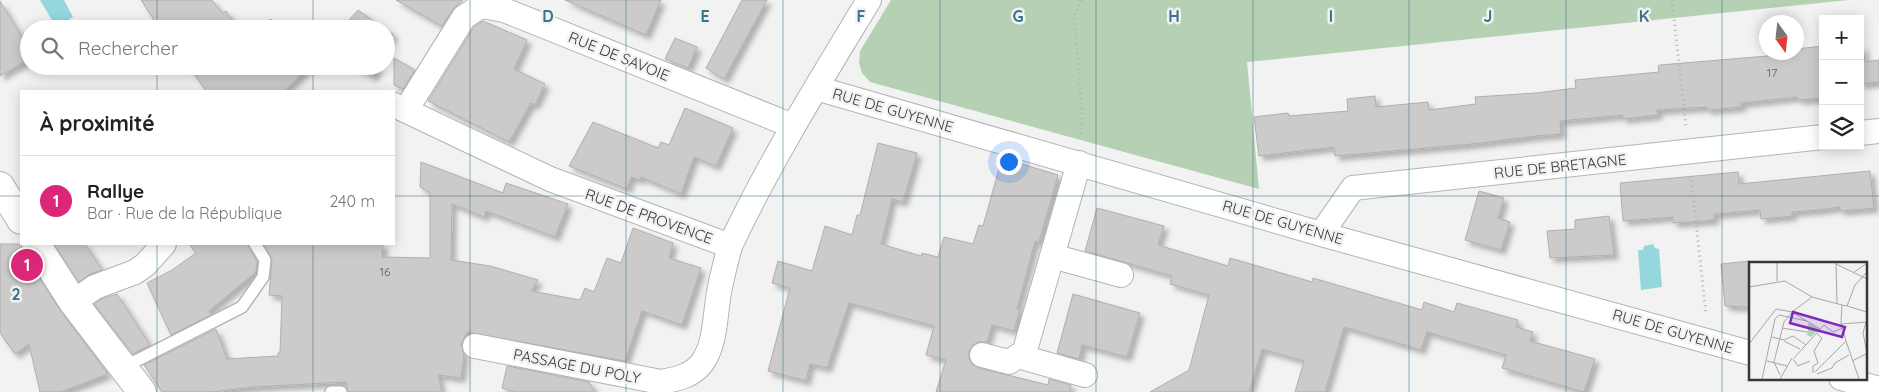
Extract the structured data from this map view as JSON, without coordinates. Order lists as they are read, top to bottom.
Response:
{
  "streets": {
    "street": [
      "RUE DE SAVOIE",
      "RUE DE GUYENNE",
      "RUE DE BRETAGNE",
      "RUE DE PROVENCE",
      "PASSAGE DU POLY"
    ]
  },
  "crossings": [
    ["RUE DE SAVOIE", "RUE DE PROVENCE"],
    ["RUE DE GUYENNE", "RUE DE BRETAGNE"],
    ["RUE DE GUYENNE", "RUE DE PROVENCE"],
    ["RUE DE PROVENCE", "PASSAGE DU POLY"]
  ],
  "house_numbers": ["17", "16"],
  "north": "bottom",
  "page": {
    "map_buttons": ["+", "−"],
    "search": "Rechercher",
    "heading": "À proximité",
    "list": [
      {
        "mark": "1",
        "name": "Rallye",
        "note": "Bar · Rue de la République",
        "value": "240 m"
      }
    ],
    "pins": "1"
  },
  "grid": {
    "columns": [
      "D",
      "E",
      "F",
      "G",
      "H",
      "I",
      "J",
      "K"
    ],
    "rows": ["2"]
  }
}
